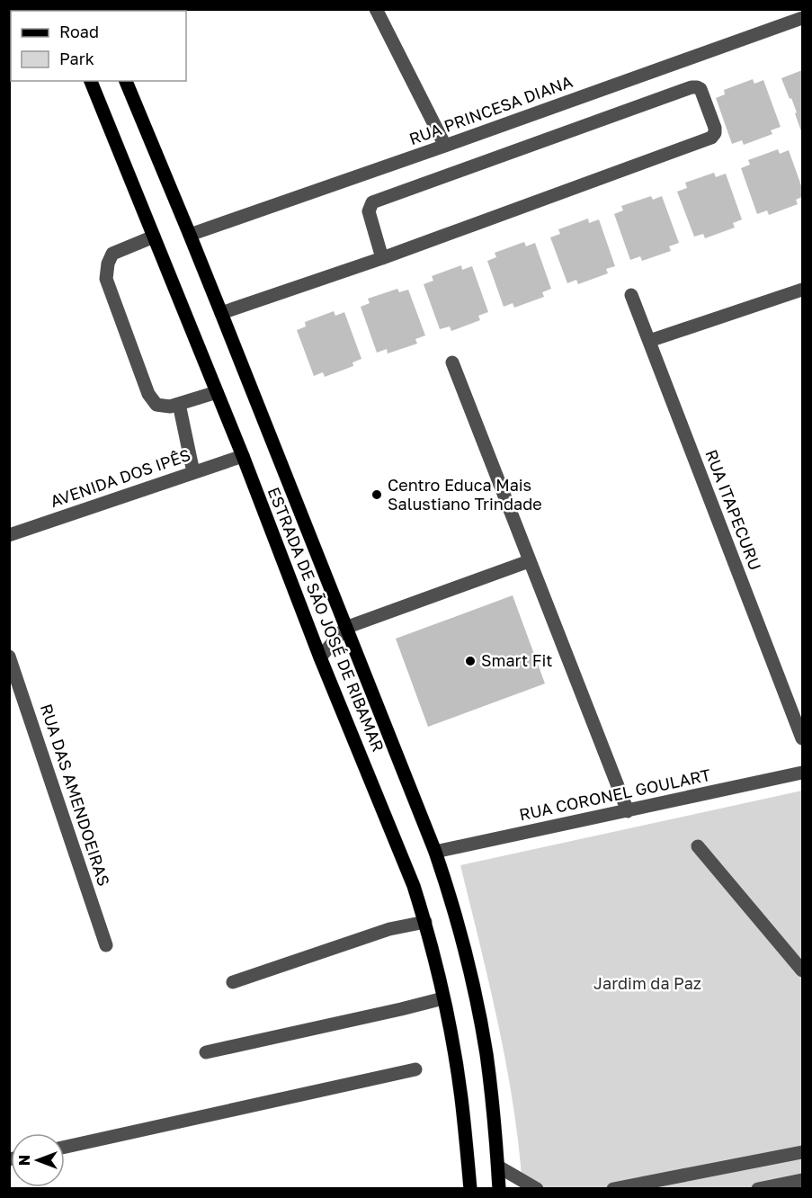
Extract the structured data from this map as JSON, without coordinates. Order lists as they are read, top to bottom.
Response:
{
  "streets": {
    "main road": ["ESTRADA DE SÃO JOSÉ DE RIBAMAR"],
    "street": [
      "RUA PRINCESA DIANA",
      "AVENIDA DOS IPÊS",
      "RUA ITAPECURU",
      "RUA DAS AMENDOEIRAS",
      "RUA CORONEL GOULART"
    ]
  },
  "crossings": [
    ["RUA PRINCESA DIANA", "ESTRADA DE SÃO JOSÉ DE RIBAMAR"],
    ["AVENIDA DOS IPÊS", "ESTRADA DE SÃO JOSÉ DE RIBAMAR"],
    ["ESTRADA DE SÃO JOSÉ DE RIBAMAR", "RUA CORONEL GOULART"]
  ],
  "parks": ["Jardim da Paz"],
  "places": ["Centro Educa Mais Salustiano Trindade", "Smart Fit"],
  "legend": ["Road", "Park"],
  "north": "left"
}
